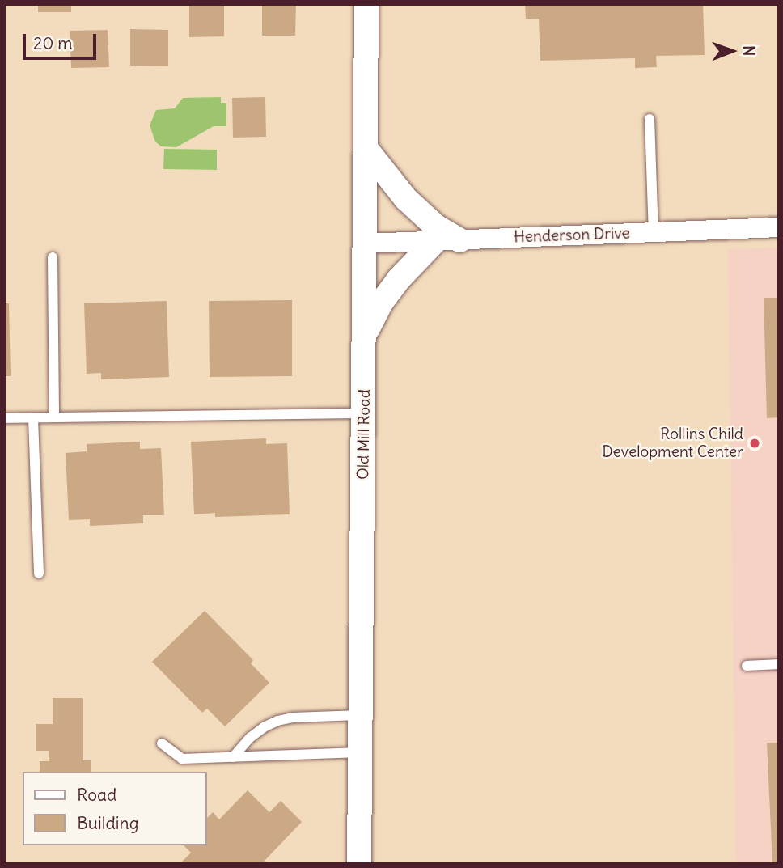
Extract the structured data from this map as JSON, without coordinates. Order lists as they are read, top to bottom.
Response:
{
  "streets": {
    "street": ["Henderson Drive", "Old Mill Road"]
  },
  "crossings": [
    ["Henderson Drive", "Old Mill Road"]
  ],
  "places": ["Rollins Child Development Center"],
  "legend": ["Road", "Building"],
  "scale_bar": "20 m",
  "north": "right"
}
